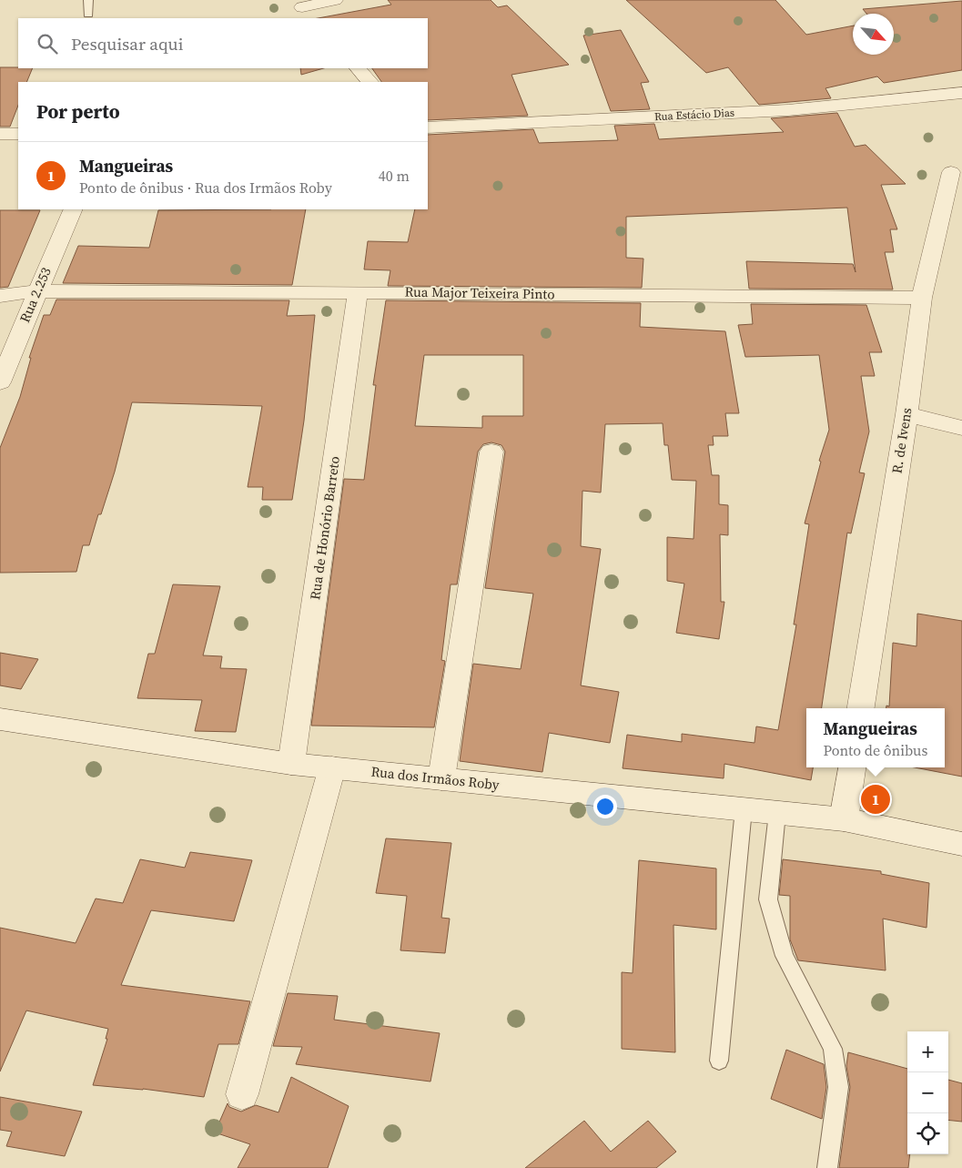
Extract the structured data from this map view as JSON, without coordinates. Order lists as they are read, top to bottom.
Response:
{
  "streets": {
    "street": [
      "Rua Estácio Dias",
      "Rua Major Teixeira Pinto",
      "Rua 2.253",
      "R. de Ivens",
      "Rua de Honório Barreto",
      "Rua dos Irmãos Roby"
    ]
  },
  "crossings": [
    ["Rua Major Teixeira Pinto", "Rua 2.253"],
    ["Rua Major Teixeira Pinto", "R. de Ivens"],
    ["Rua Major Teixeira Pinto", "Rua de Honório Barreto"],
    ["Rua de Honório Barreto", "Rua dos Irmãos Roby"]
  ],
  "north": "bottom right",
  "page": {
    "search": "Pesquisar aqui",
    "heading": "Por perto",
    "list": [
      {
        "mark": "1",
        "name": "Mangueiras",
        "note": "Ponto de ônibus · Rua dos Irmãos Roby",
        "value": "40 m"
      }
    ],
    "popup": ["Mangueiras", "Ponto de ônibus"],
    "pins": "1",
    "map_buttons": ["+", "−"]
  }
}
